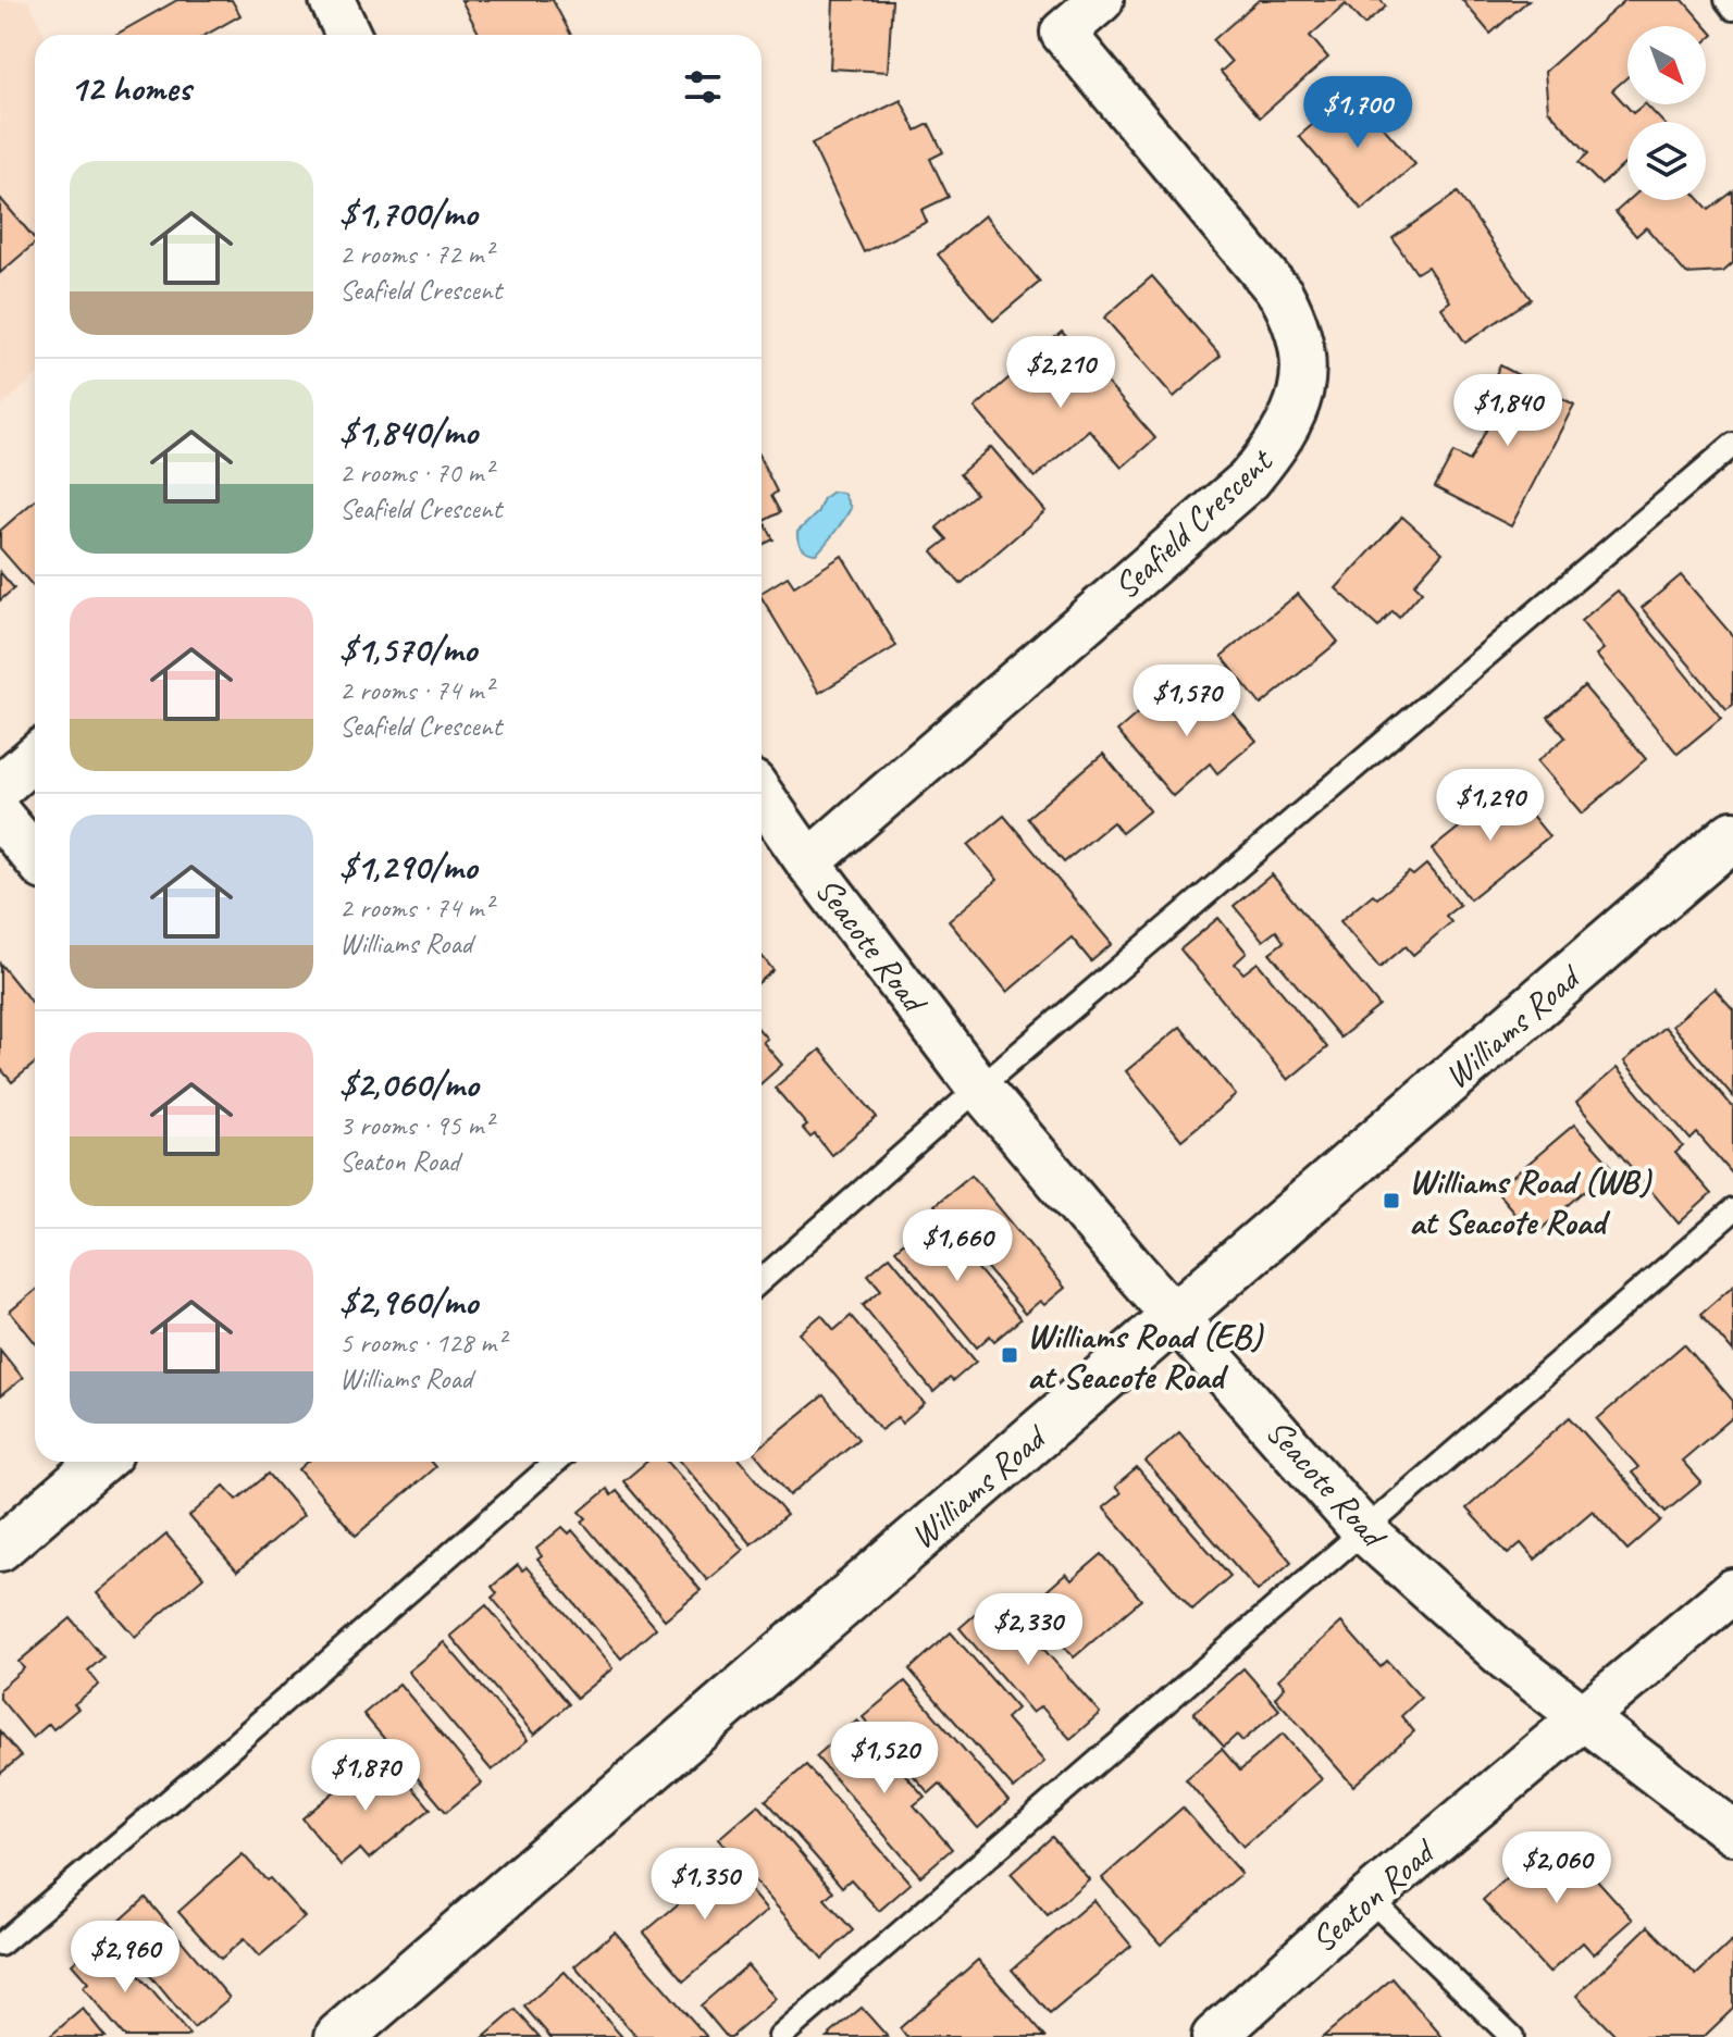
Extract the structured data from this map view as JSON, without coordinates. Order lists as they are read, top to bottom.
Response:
{
  "streets": {
    "street": [
      "Seafield Crescent",
      "Seacote Road",
      "Williams Road",
      "Seaton Road"
    ]
  },
  "crossings": [
    ["Seafield Crescent", "Seacote Road"],
    ["Seacote Road", "Williams Road"],
    ["Seacote Road", "Seaton Road"]
  ],
  "places": {
    "transit": ["Williams Road (WB) at Seacote Road", "Williams Road (EB) at Seacote Road"]
  },
  "north": "bottom right",
  "page": {
    "heading": "12 homes",
    "price": [
      "$1,700",
      "$2,210",
      "$1,840",
      "$1,570",
      "$1,290",
      "$1,660",
      "$2,330",
      "$1,520",
      "$1,870",
      "$2,060",
      "$1,350",
      "$2,960"
    ],
    "list": [
      {
        "name": "$1,700/mo",
        "note": "2 rooms · 72 m² · Seafield Crescent"
      },
      {
        "name": "$1,840/mo",
        "note": "2 rooms · 70 m² · Seafield Crescent"
      },
      {
        "name": "$1,570/mo",
        "note": "2 rooms · 74 m² · Seafield Crescent"
      },
      {
        "name": "$1,290/mo",
        "note": "2 rooms · 74 m² · Williams Road"
      },
      {
        "name": "$2,060/mo",
        "note": "3 rooms · 95 m² · Seaton Road"
      },
      {
        "name": "$2,960/mo",
        "note": "5 rooms · 128 m² · Williams Road"
      }
    ]
  }
}
